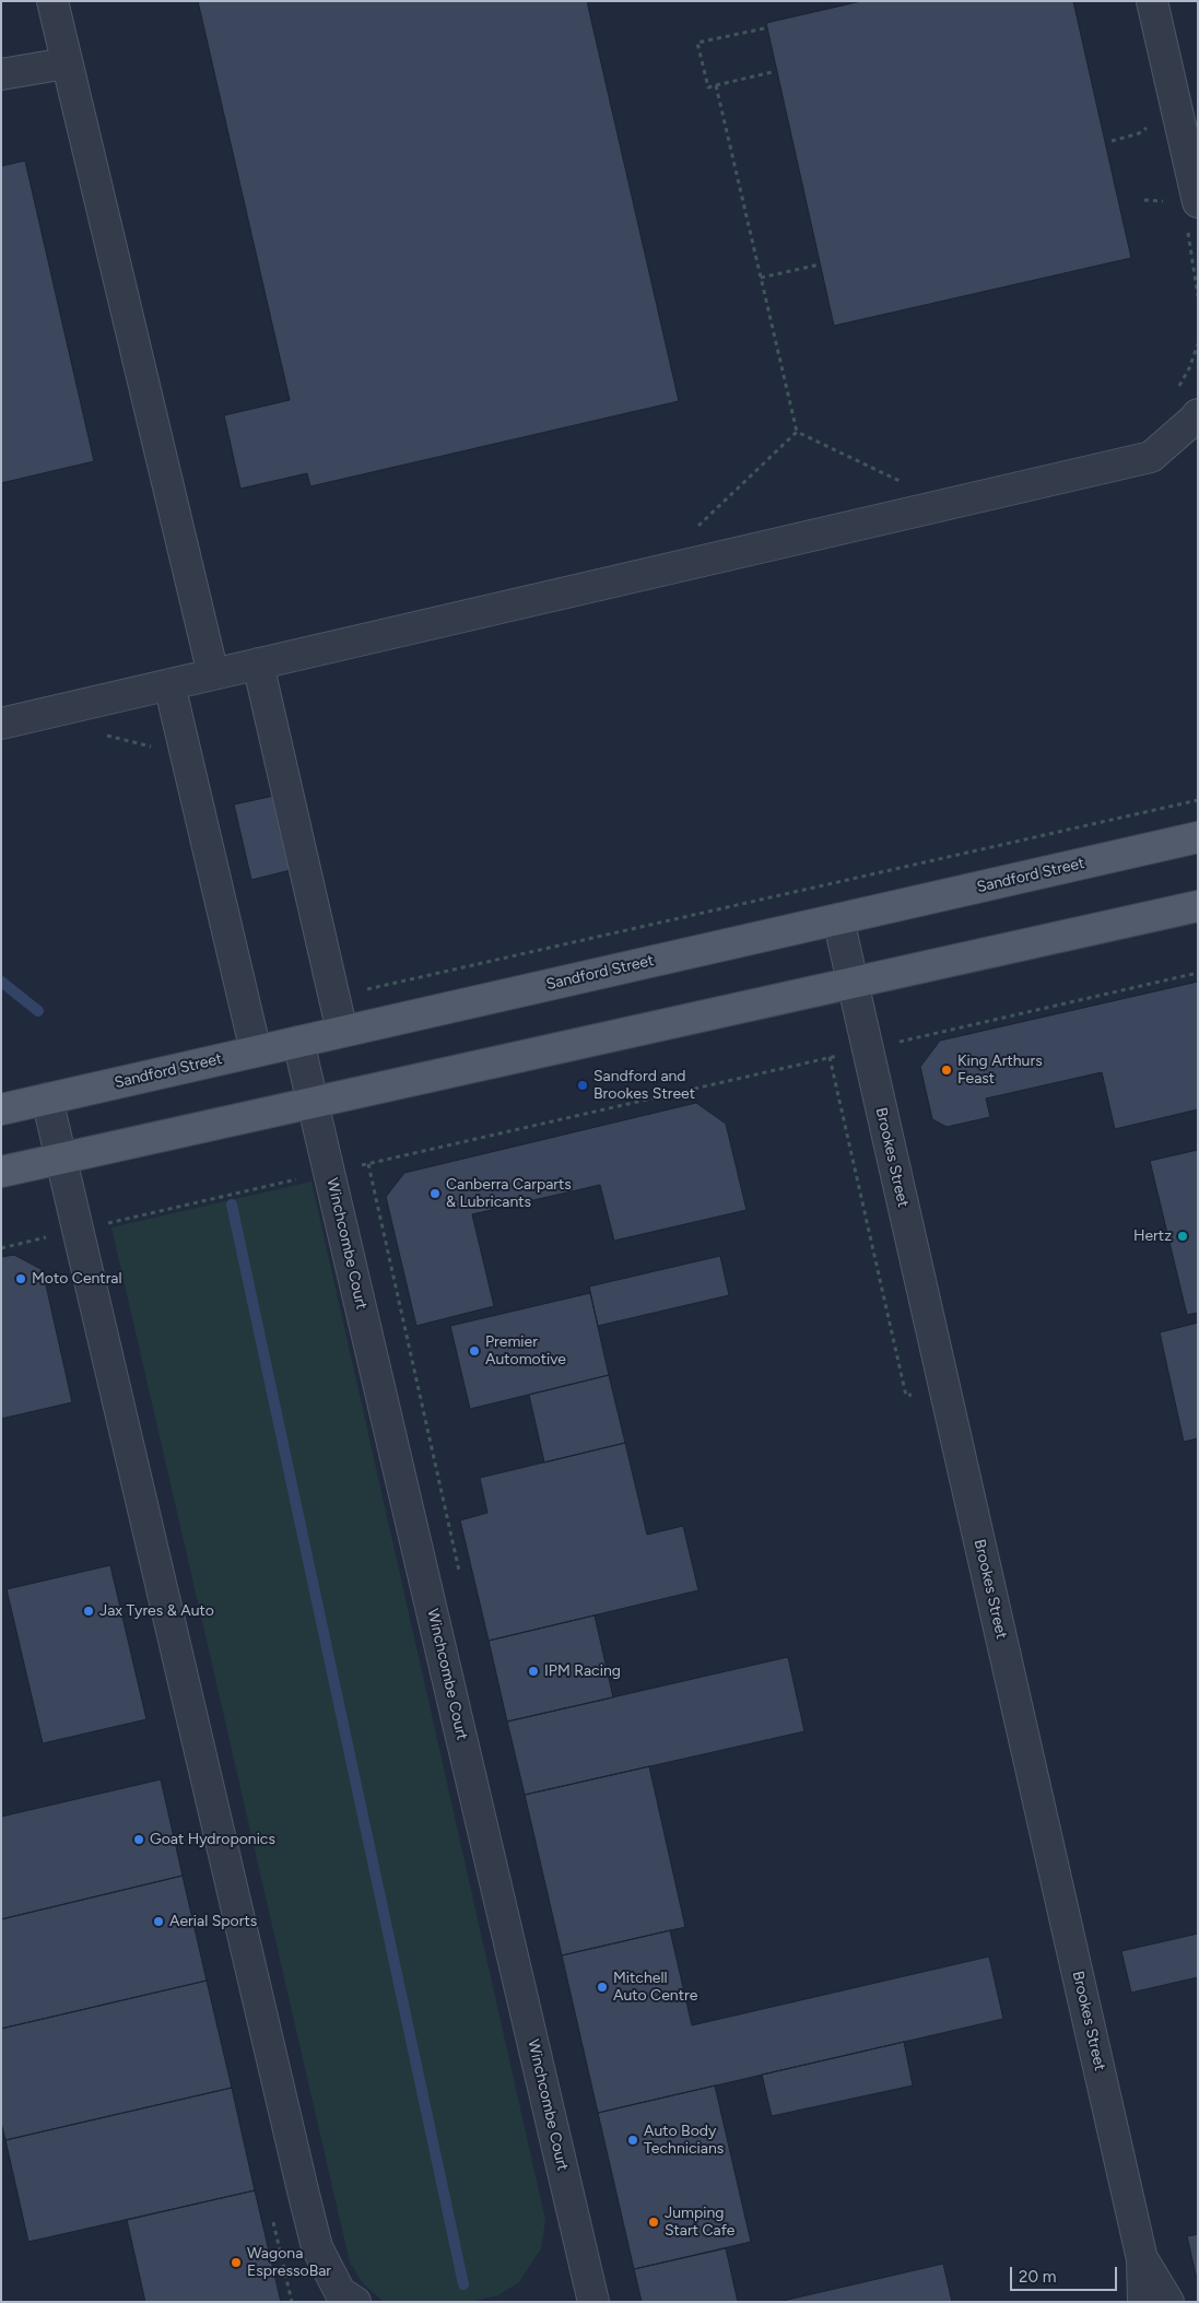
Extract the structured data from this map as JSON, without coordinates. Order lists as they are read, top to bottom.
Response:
{
  "streets": {
    "main road": ["Sandford Street"],
    "street": ["Brookes Street", "Winchcombe Court"]
  },
  "crossings": [
    ["Sandford Street", "Brookes Street"],
    ["Sandford Street", "Winchcombe Court"]
  ],
  "places": [
    "King Arthurs Feast",
    "Sandford and Brookes Street",
    "Canberra Carparts & Lubricants",
    "Hertz",
    "Moto Central",
    "Premier Automotive",
    "Jax Tyres & Auto",
    "IPM Racing",
    "Goat Hydroponics",
    "Aerial Sports",
    "Mitchell Auto Centre",
    "Auto Body Technicians",
    "Jumping Start Cafe",
    "Wagona EspressoBar"
  ],
  "scale_bar": "20 m"
}
